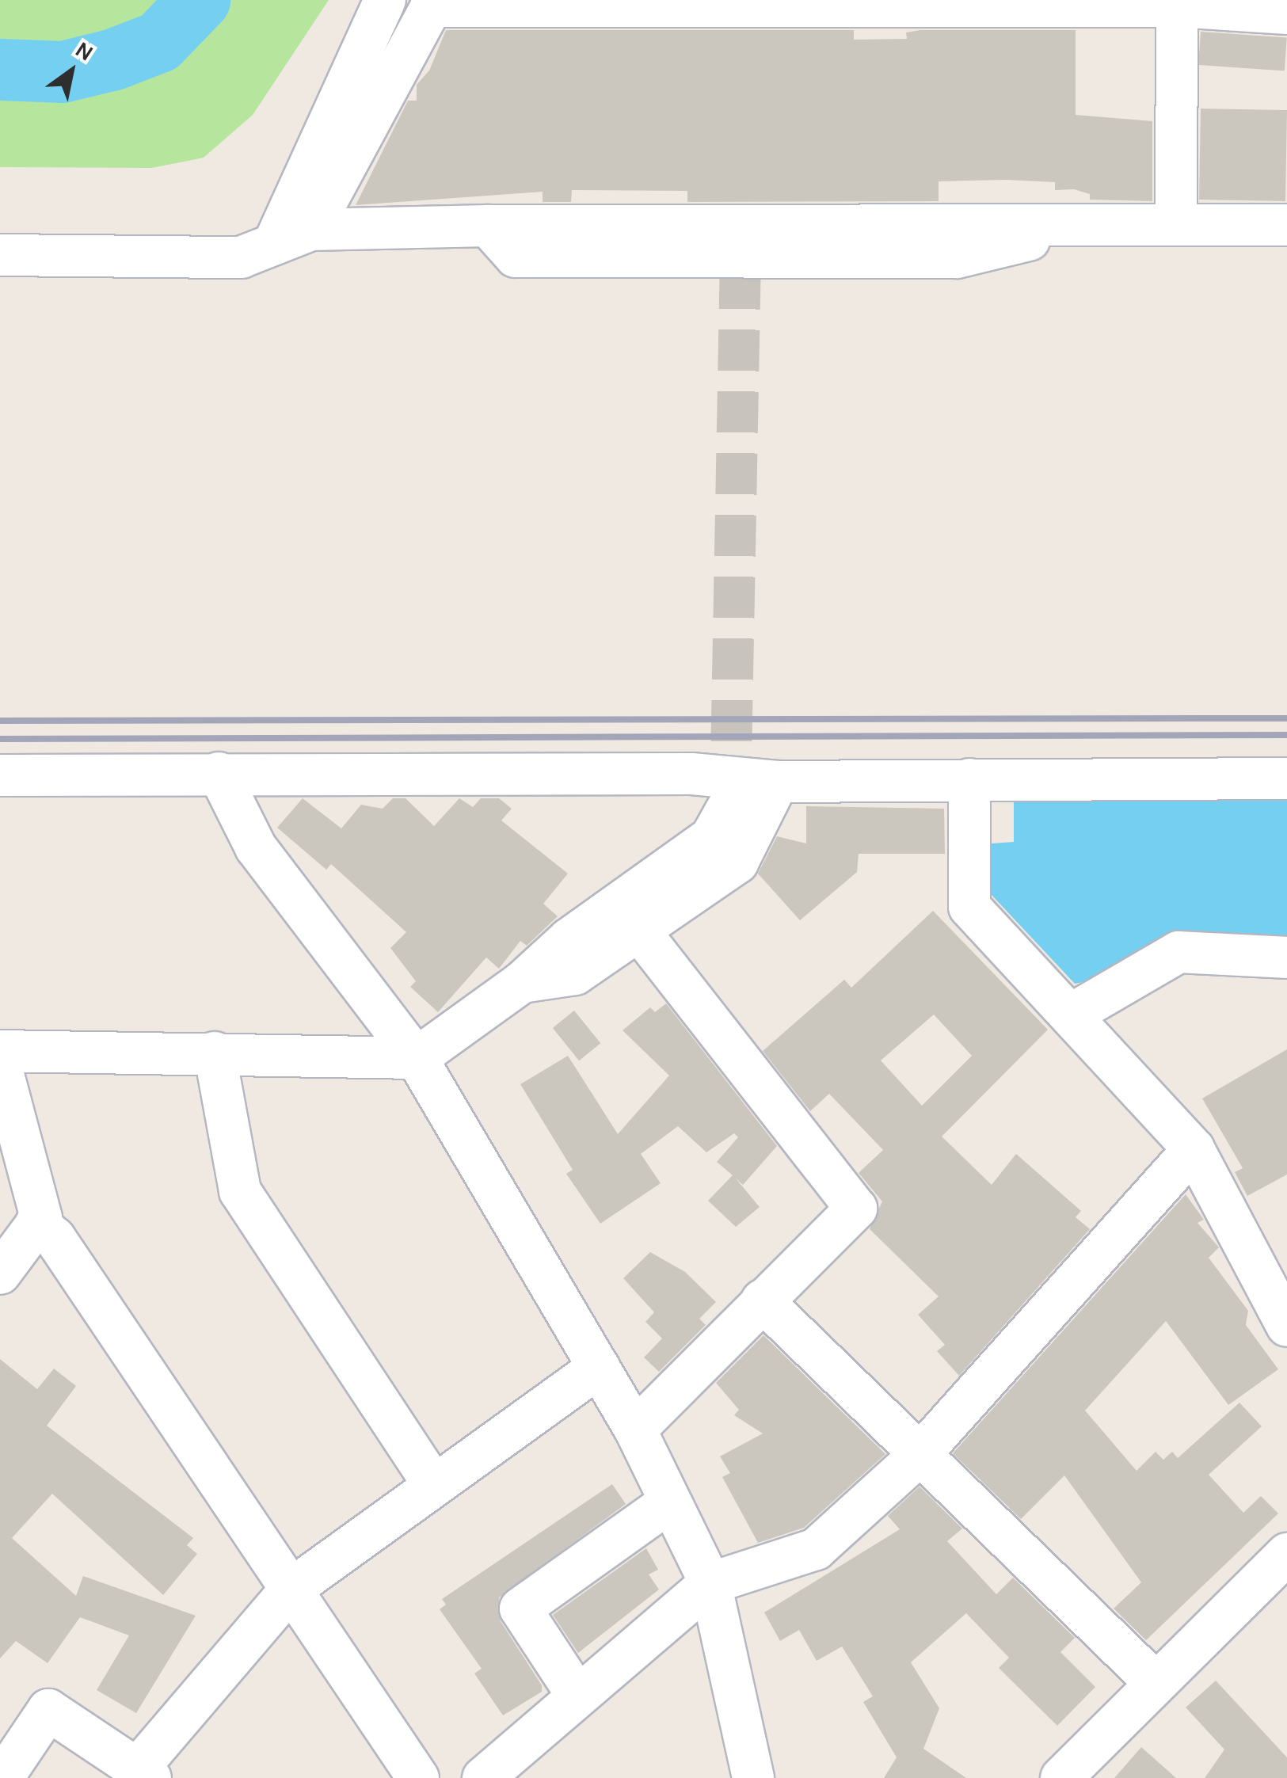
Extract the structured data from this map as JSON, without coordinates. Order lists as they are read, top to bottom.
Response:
{
  "north": "top right"
}
